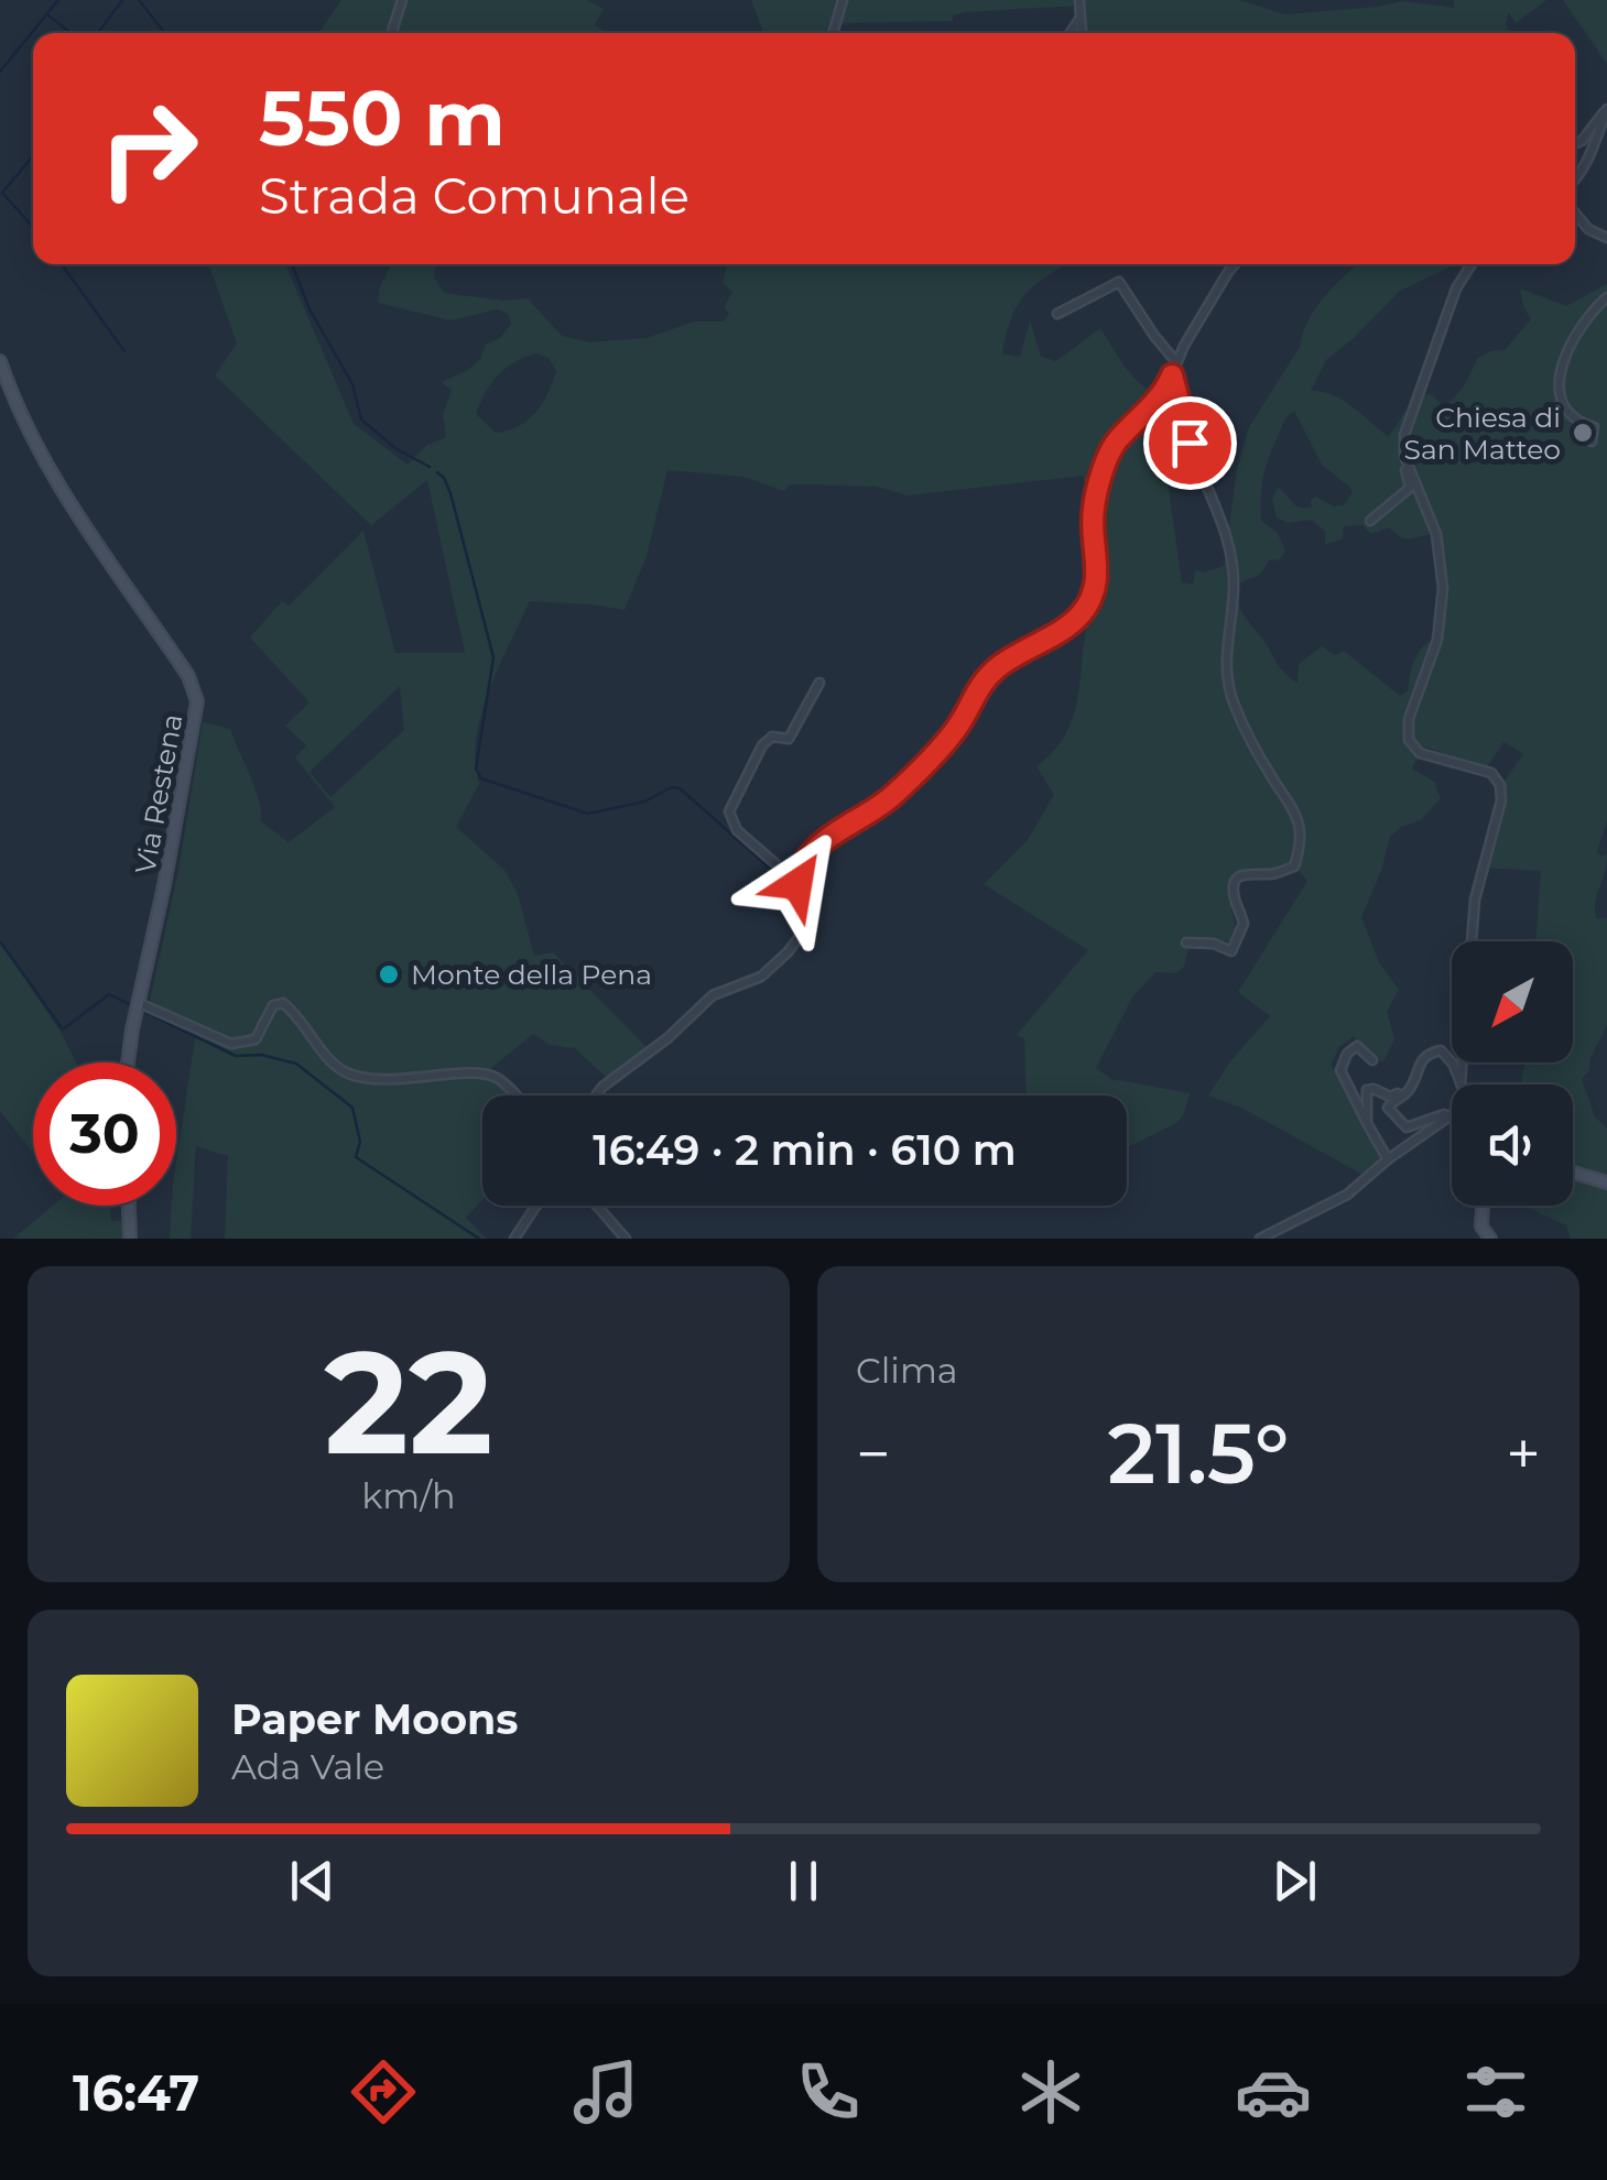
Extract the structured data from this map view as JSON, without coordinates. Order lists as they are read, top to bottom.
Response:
{
  "streets": {
    "street": ["Via Restena"]
  },
  "places": ["Chiesa di San Matteo", "Monte della Pena"],
  "north": "bottom left",
  "page": {
    "turn": ["550 m", "Strada Comunale"],
    "limit": "30",
    "trip": "16:49 · 2 min · 610 m",
    "tile": [
      ["22", "km/h"],
      "Clima"
    ],
    "heat": ["−", "21.5°", "+"],
    "song": ["Paper Moons", "Ada Vale"],
    "tabs": "16:47"
  }
}
